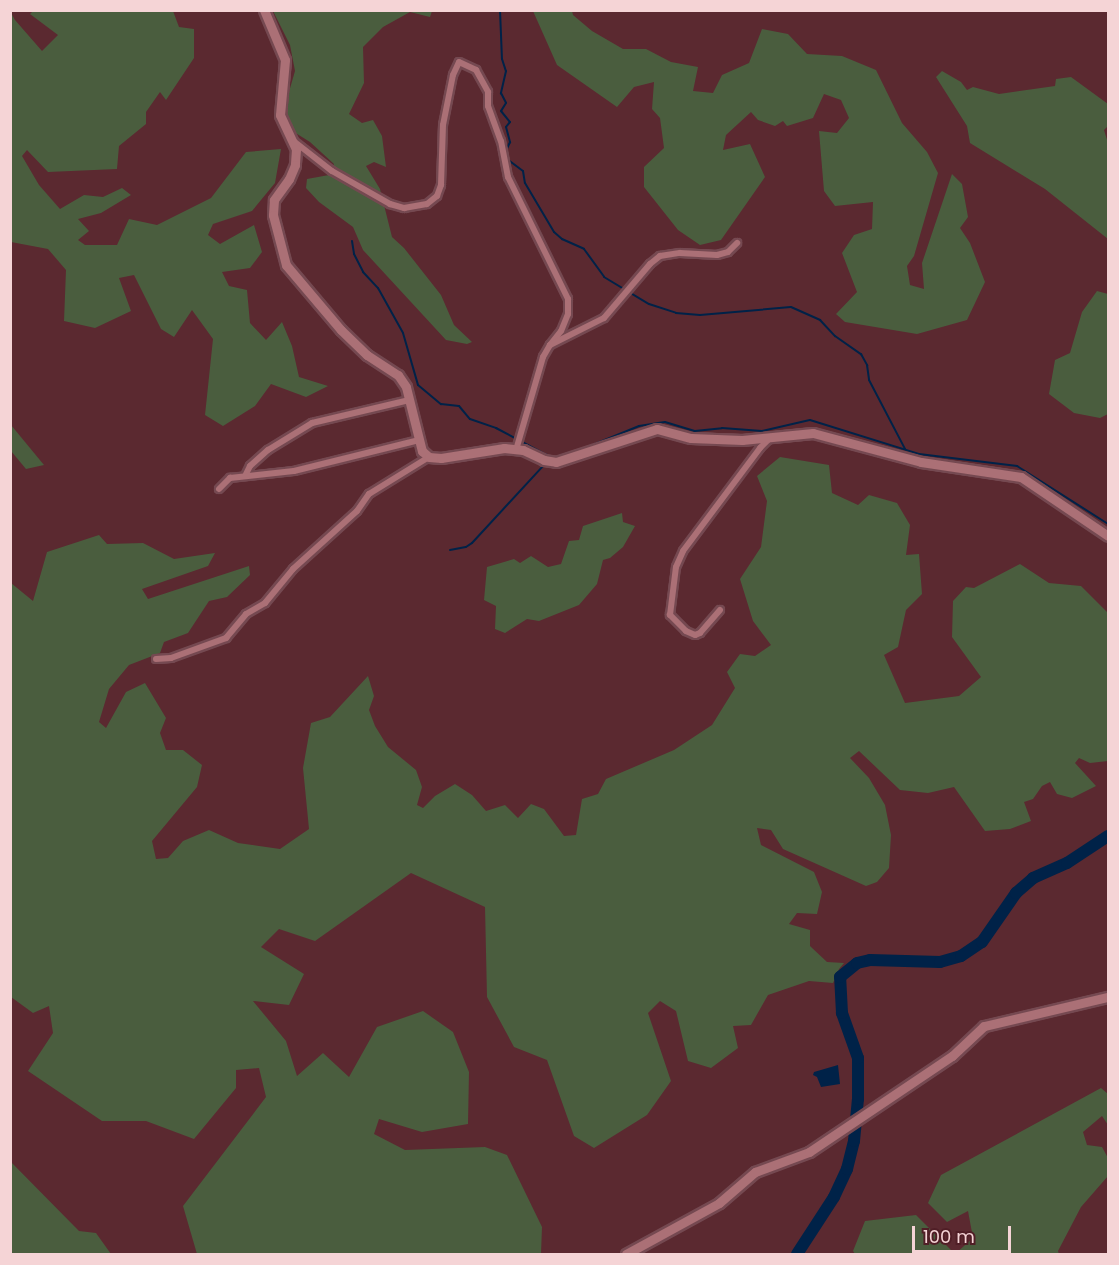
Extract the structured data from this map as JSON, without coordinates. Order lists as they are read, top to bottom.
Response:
{
  "scale_bar": "100 m"
}
